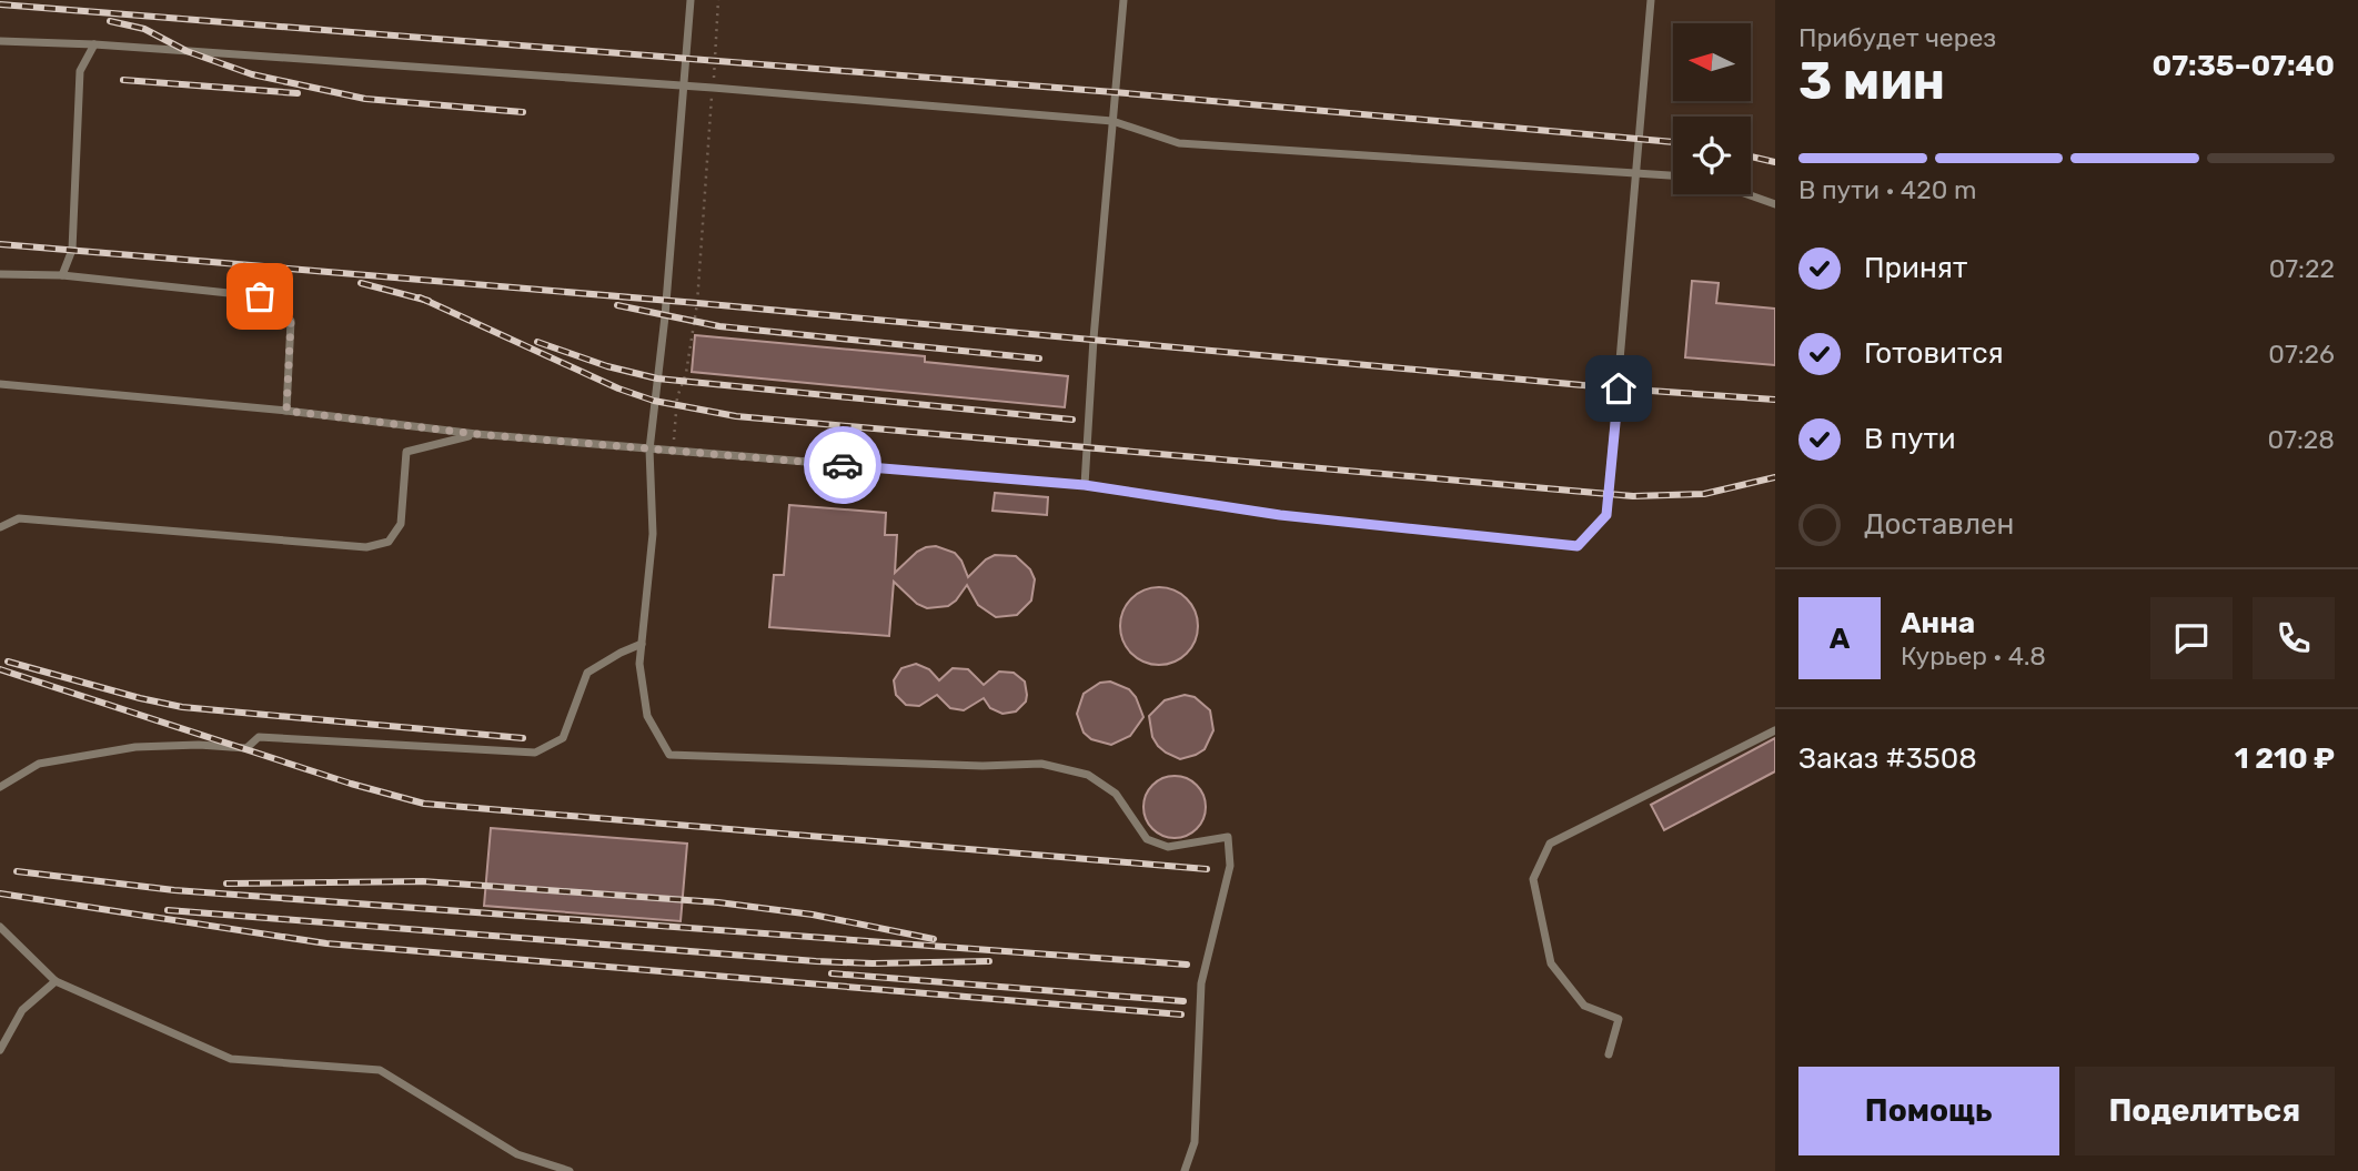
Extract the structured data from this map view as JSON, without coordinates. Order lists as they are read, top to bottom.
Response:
{
  "north": "left",
  "page": {
    "heading": ["3 мин", "Прибудет через", "07:35–07:40"],
    "panel": [
      "Анна",
      "Курьер · 4.8",
      "Заказ #3508",
      "1 210 ₽"
    ],
    "bar": "В пути · 420 m",
    "list": [
      ["Принят", "07:22"],
      ["Готовится", "07:26"],
      ["В пути", "07:28"],
      "Доставлен"
    ],
    "round": "А",
    "buttons": ["Помощь", "Поделиться"]
  }
}
